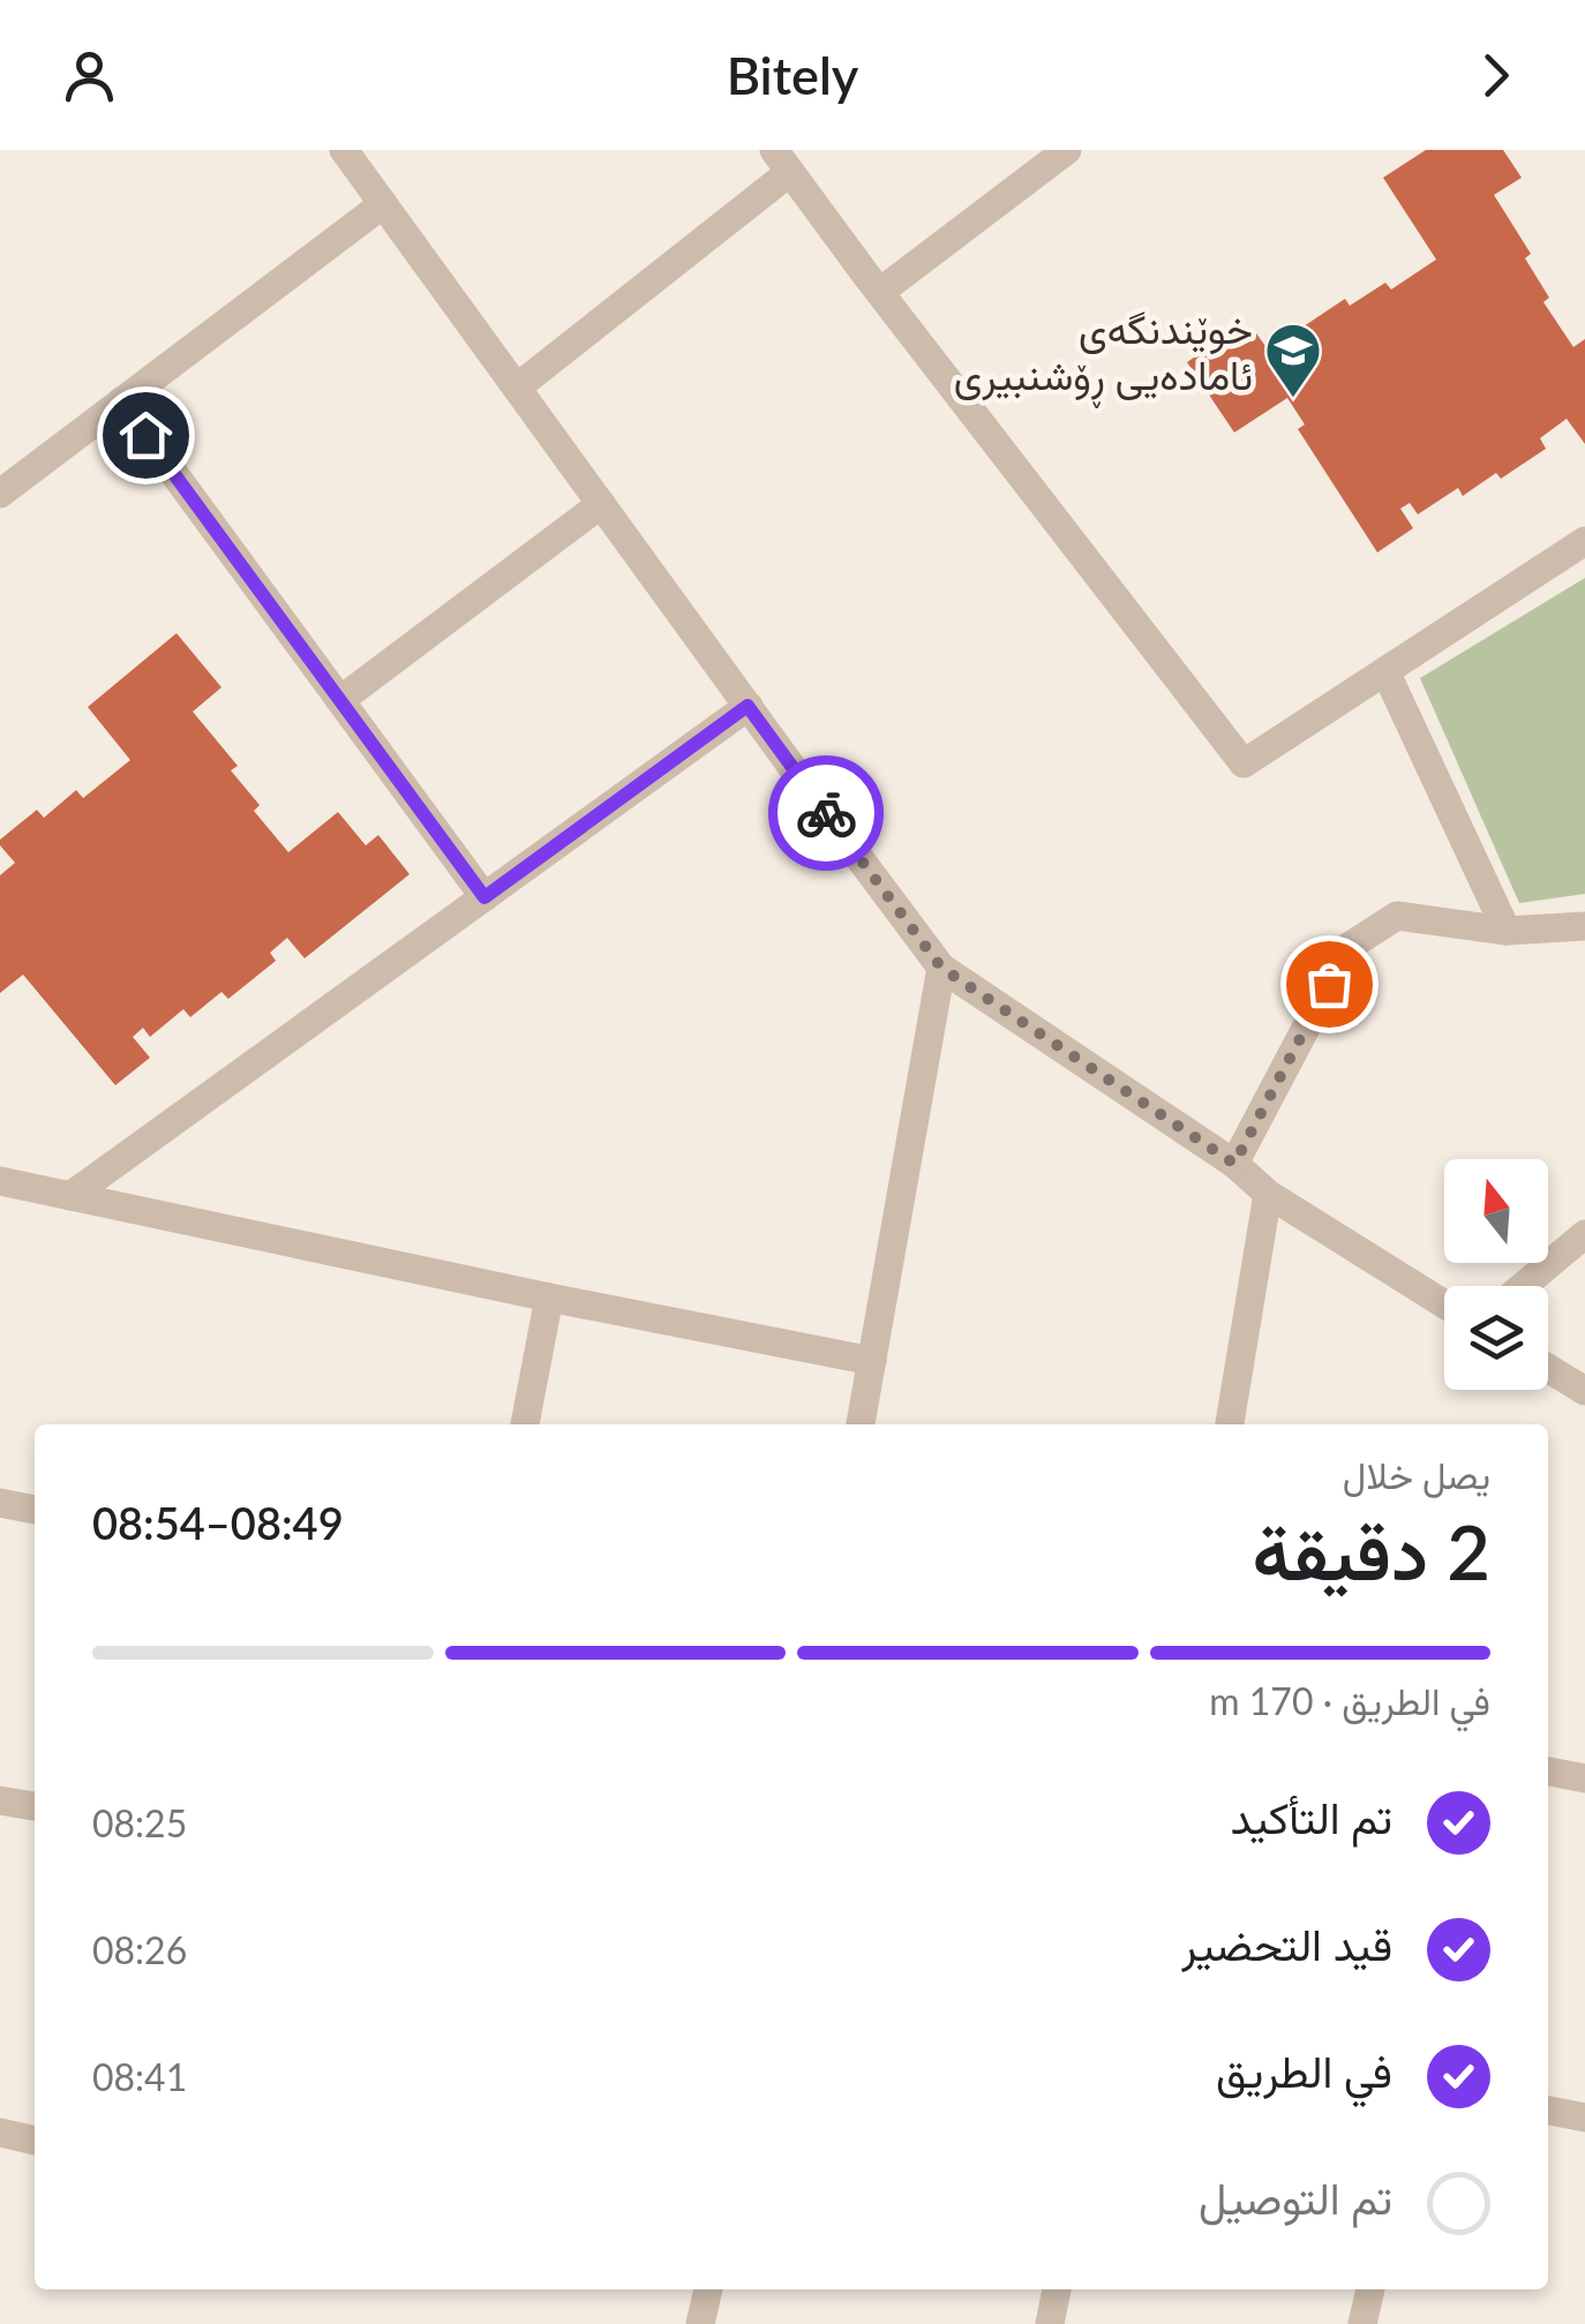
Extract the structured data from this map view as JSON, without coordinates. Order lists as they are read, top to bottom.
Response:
{
  "places": {
    "school or university": ["خوێندنگەی ئامادەیی ڕۆشنبیری"]
  },
  "north": "top",
  "page": {
    "header": "Bitely",
    "heading": ["2 دقيقة", "يصل خلال", "08:49–08:54"],
    "bar": "في الطريق · 170 m",
    "list": [
      ["تم التأكيد", "08:25"],
      ["قيد التحضير", "08:26"],
      ["في الطريق", "08:41"],
      "تم التوصيل"
    ]
  }
}
